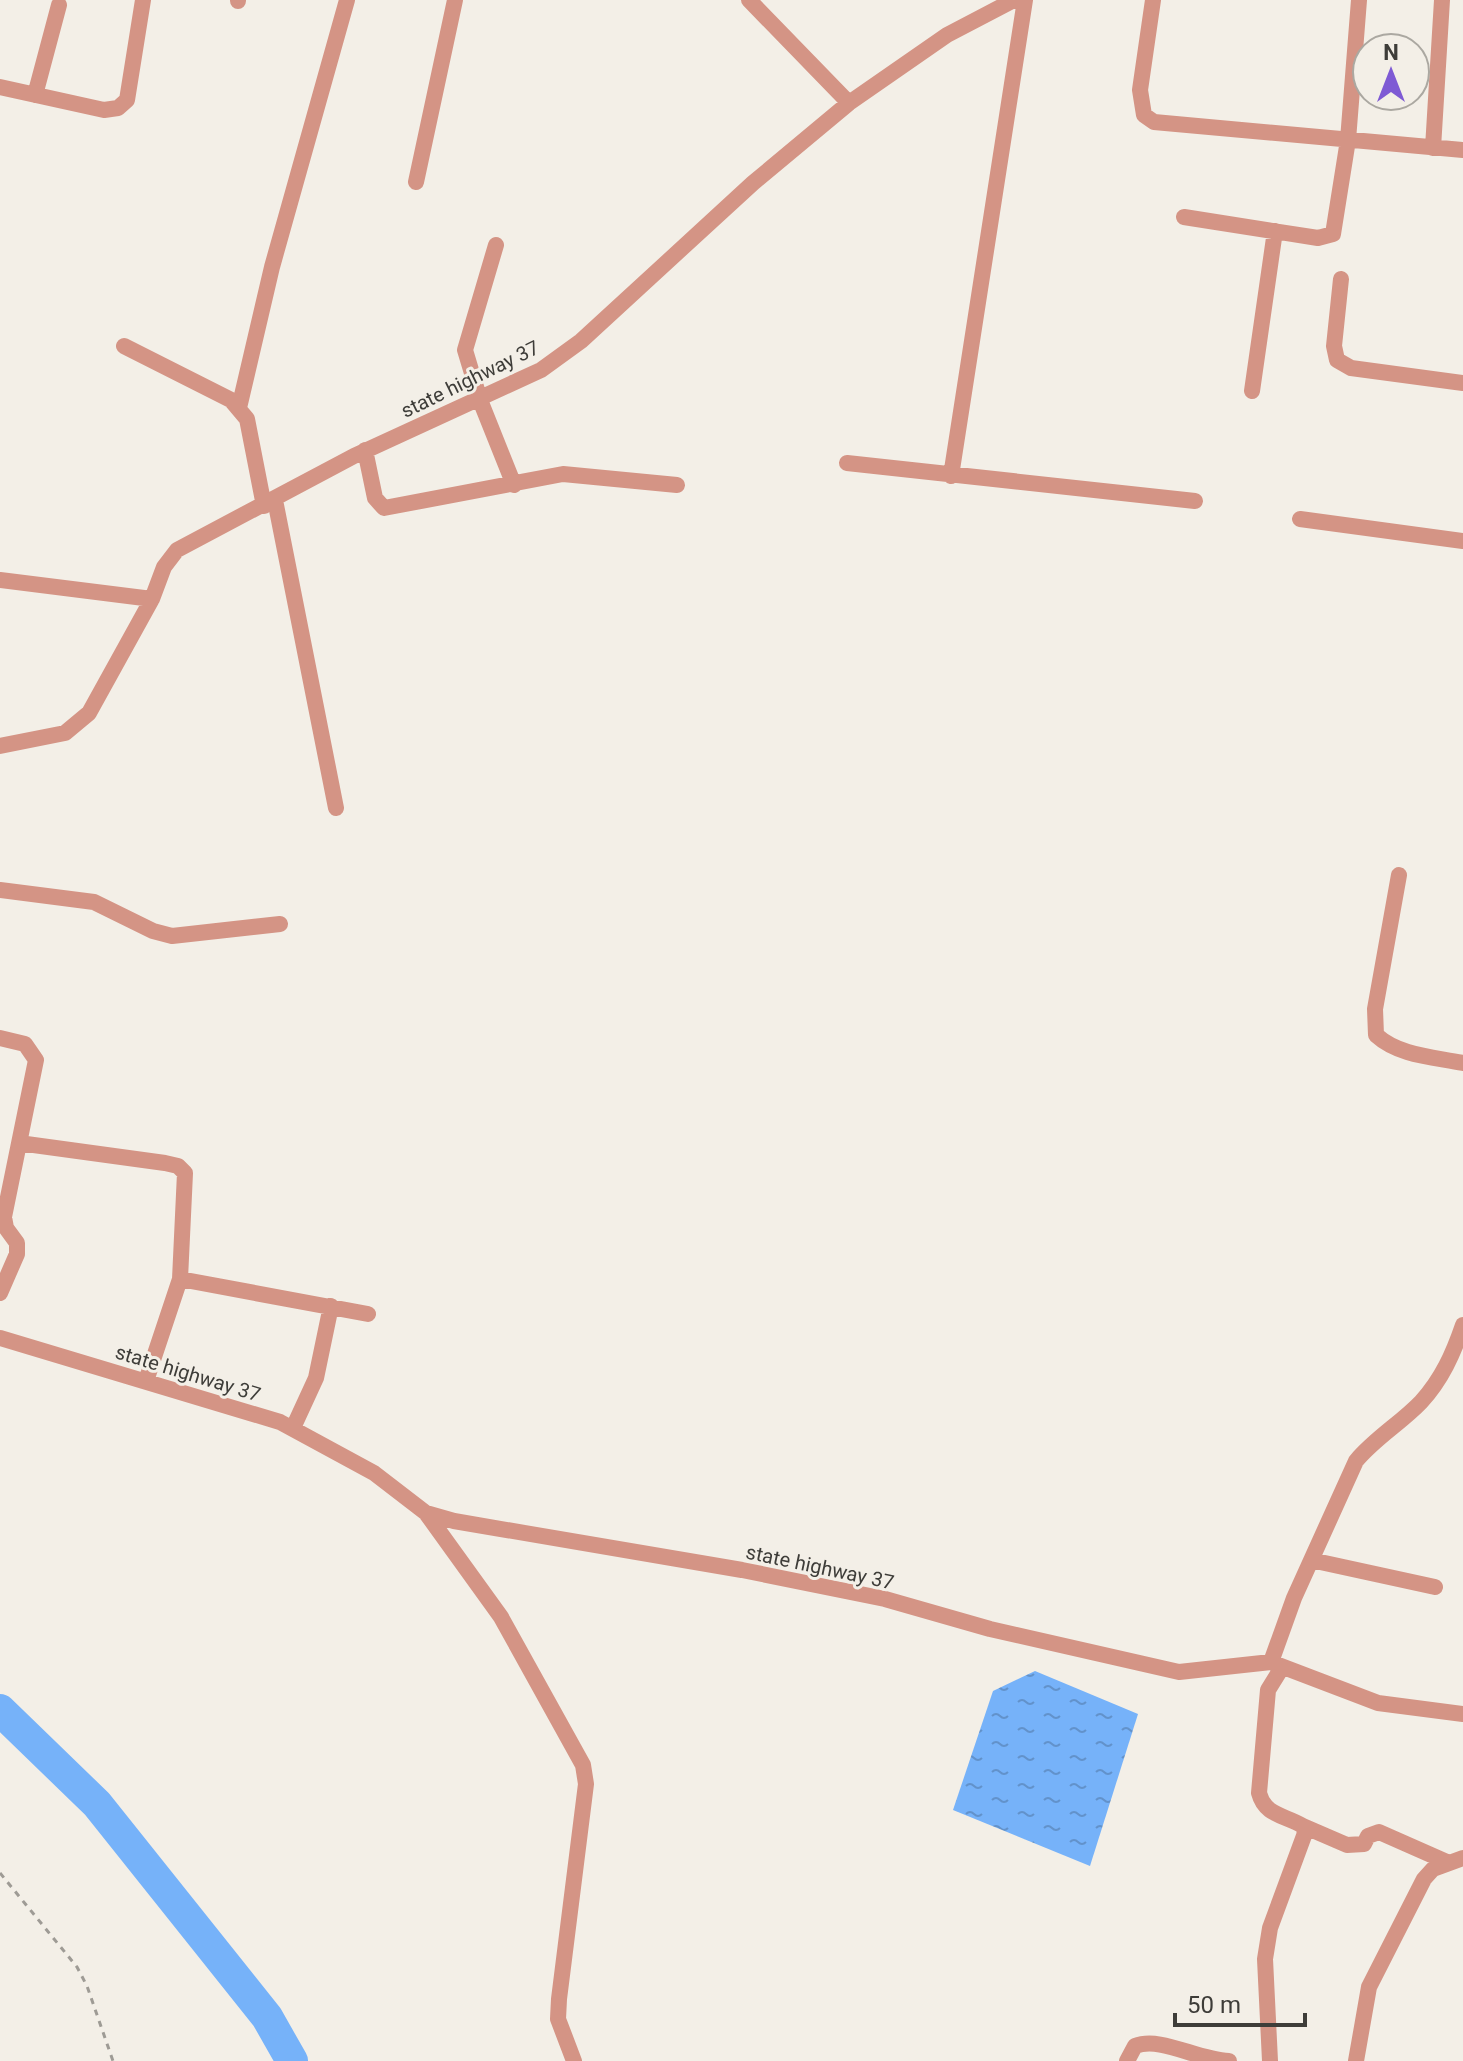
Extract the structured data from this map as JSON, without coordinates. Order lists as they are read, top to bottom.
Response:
{
  "streets": {
    "street": ["state highway 37"]
  },
  "scale_bar": "50 m",
  "north": "top"
}
